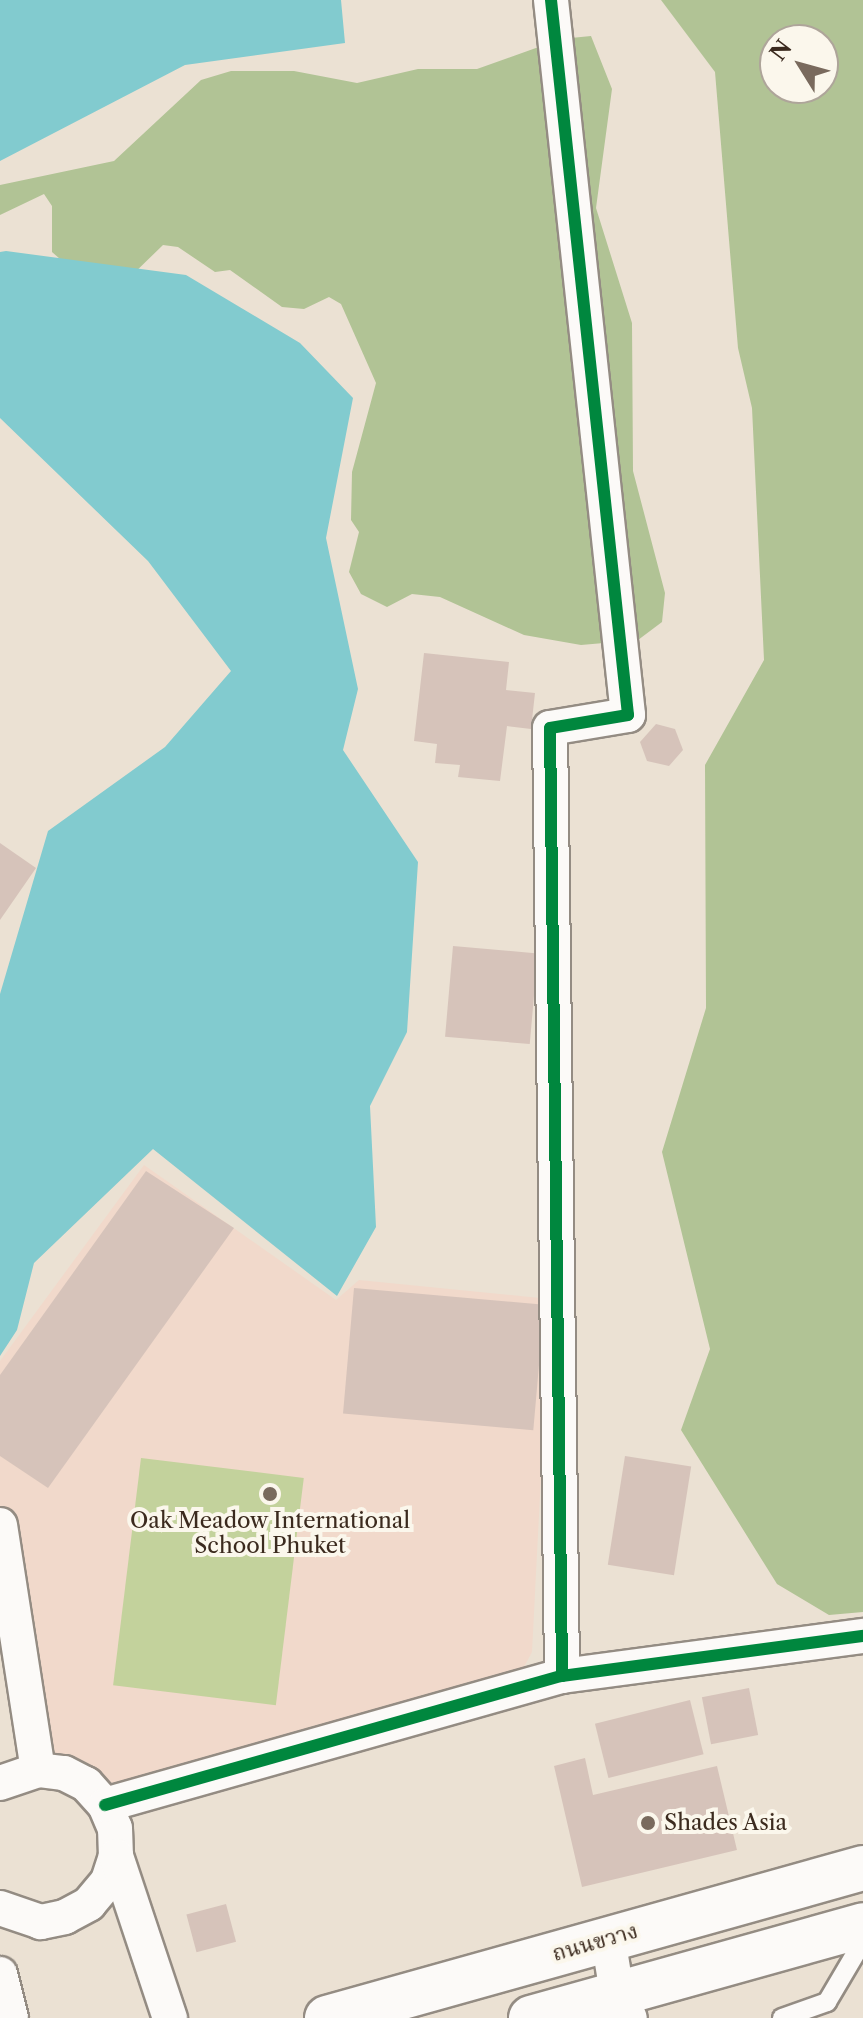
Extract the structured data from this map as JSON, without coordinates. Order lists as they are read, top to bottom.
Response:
{
  "streets": {
    "main road": ["ถนนขวาง"]
  },
  "places": ["Oak Meadow International School Phuket", "Shades Asia"],
  "north": "top left"
}
